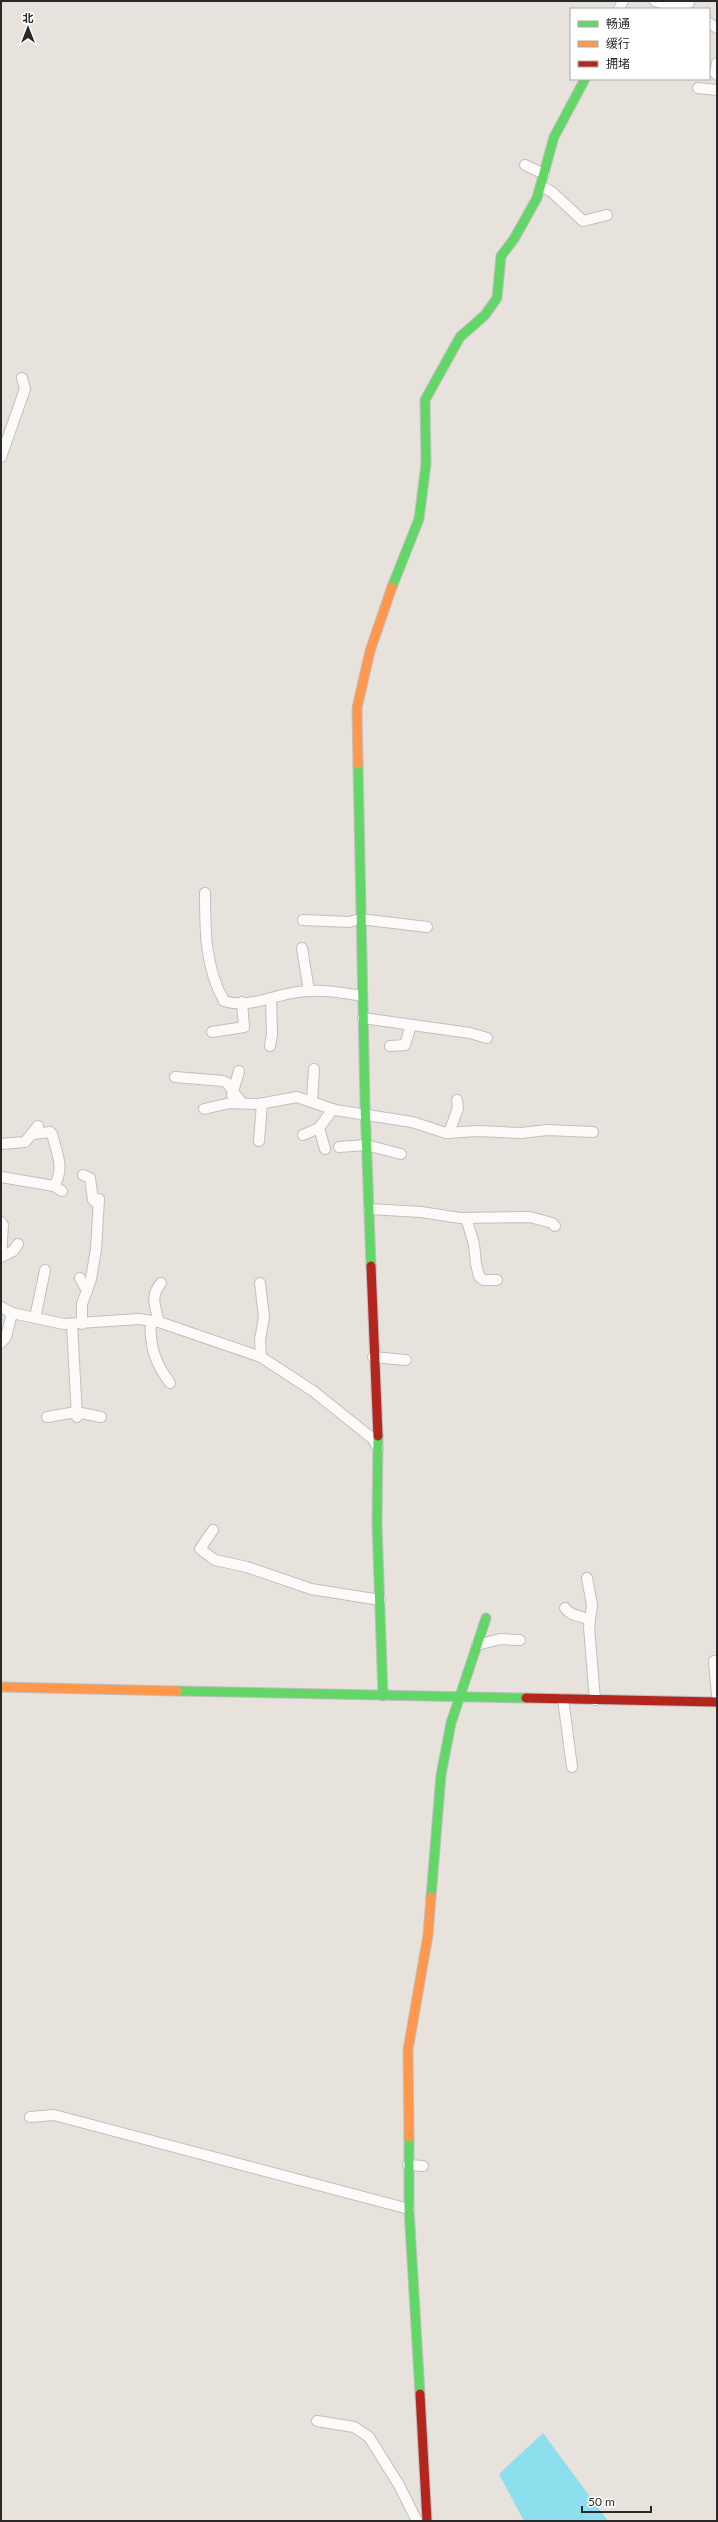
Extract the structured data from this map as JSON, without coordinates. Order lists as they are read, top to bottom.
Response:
{
  "legend": ["畅通", "缓行", "拥堵"],
  "scale_bar": "50 m",
  "north": "top"
}
